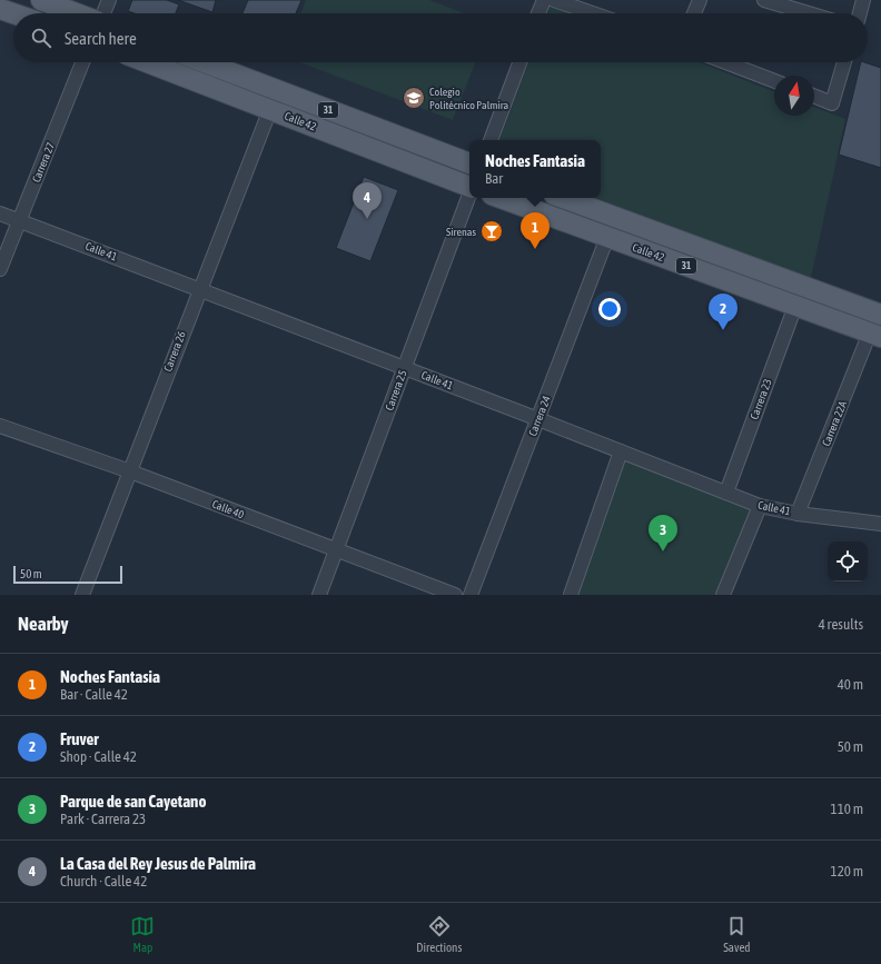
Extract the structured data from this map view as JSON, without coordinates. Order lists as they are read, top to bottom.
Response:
{
  "streets": {
    "main road": ["31", "Calle 42"],
    "street": [
      "Carrera 27",
      "Calle 41",
      "Carrera 26",
      "Carrera 25",
      "Carrera 23",
      "Carrera 24",
      "Carrera 22A",
      "Calle 40"
    ]
  },
  "crossings": [
    ["Calle 42", "Carrera 26"],
    ["Calle 42", "Carrera 23"],
    ["Calle 42", "Carrera 24"],
    ["Calle 42", "Carrera 22A"],
    ["Carrera 27", "Calle 41"],
    ["Calle 41", "Carrera 26"],
    ["Calle 41", "Carrera 25"],
    ["Calle 41", "Carrera 23"],
    ["Calle 41", "Carrera 24"],
    ["Calle 41", "Carrera 22A"],
    ["Carrera 26", "Calle 40"],
    ["Carrera 25", "Calle 40"]
  ],
  "places": {
    "school or university": ["Colegio Politécnico Palmira"],
    "bar": ["Sirenas"]
  },
  "scale_bar": "50 m",
  "north": "top",
  "page": {
    "search": "Search here",
    "popup": ["Noches Fantasia", "Bar"],
    "pins": [
      "4",
      "1",
      "2",
      "3"
    ],
    "scale": "50 m",
    "heading": ["Nearby", "4 results"],
    "list": [
      {
        "mark": "1",
        "name": "Noches Fantasia",
        "note": "Bar · Calle 42",
        "value": "40 m"
      },
      {
        "mark": "2",
        "name": "Fruver",
        "note": "Shop · Calle 42",
        "value": "50 m"
      },
      {
        "mark": "3",
        "name": "Parque de san Cayetano",
        "note": "Park · Carrera 23",
        "value": "110 m"
      },
      {
        "mark": "4",
        "name": "La Casa del Rey Jesus de Palmira",
        "note": "Church · Calle 42",
        "value": "120 m"
      }
    ],
    "nav": ["Map", "Directions", "Saved"]
  }
}
